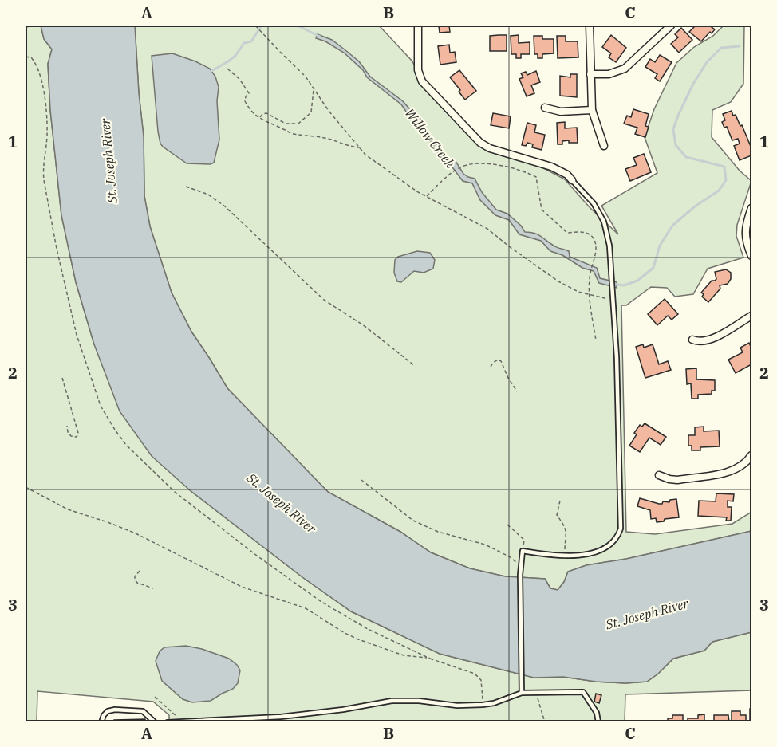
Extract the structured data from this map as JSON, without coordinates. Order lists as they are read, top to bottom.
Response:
{
  "water": ["Willow Creek", "St. Joseph River"],
  "grid": {
    "columns": ["A", "B", "C"],
    "rows": ["1", "2", "3"]
  }
}
